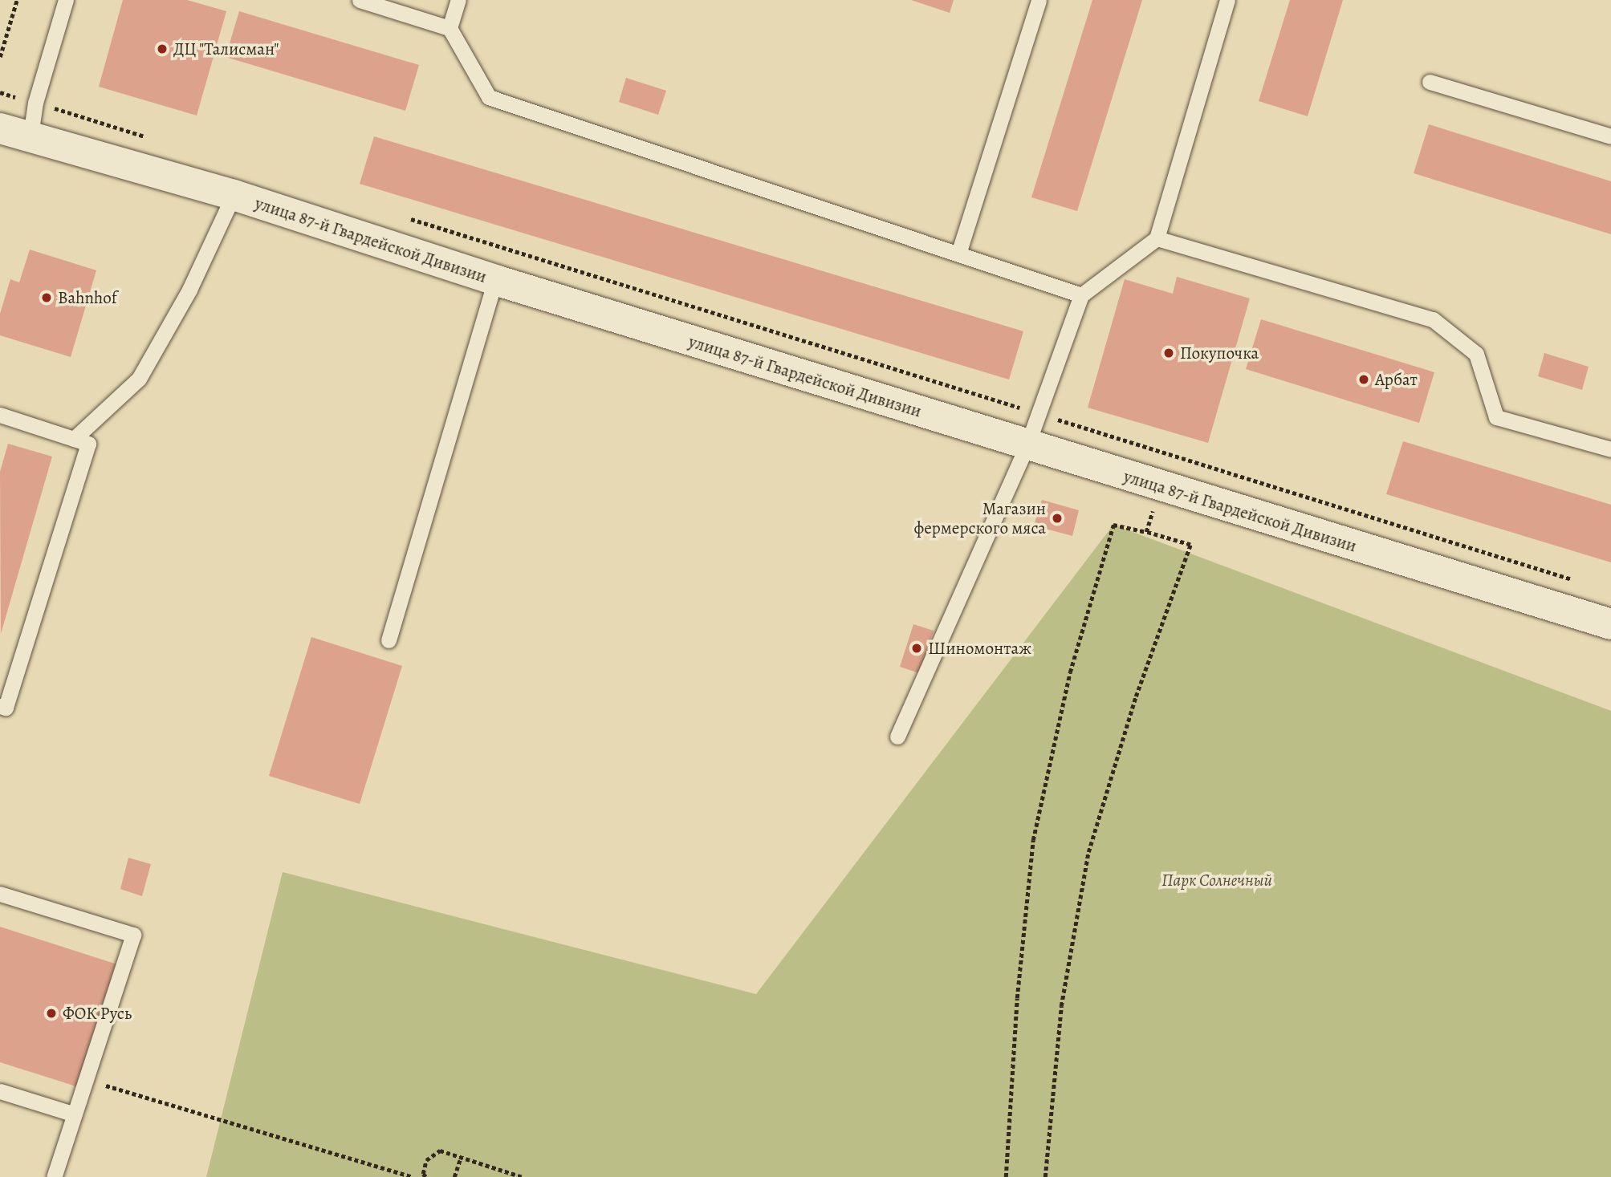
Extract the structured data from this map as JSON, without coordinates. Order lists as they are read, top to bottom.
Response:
{
  "streets": {
    "street": ["улица 87-й Гвардейской Дивизии"]
  },
  "parks": ["Парк Солнечный"],
  "places": [
    "ДЦ \"Талисман\"",
    "Bahnhof",
    "Покупочка",
    "Арбат",
    "Магазин фермерского мяса",
    "Шиномонтаж",
    "ФОК Русь"
  ]
}
